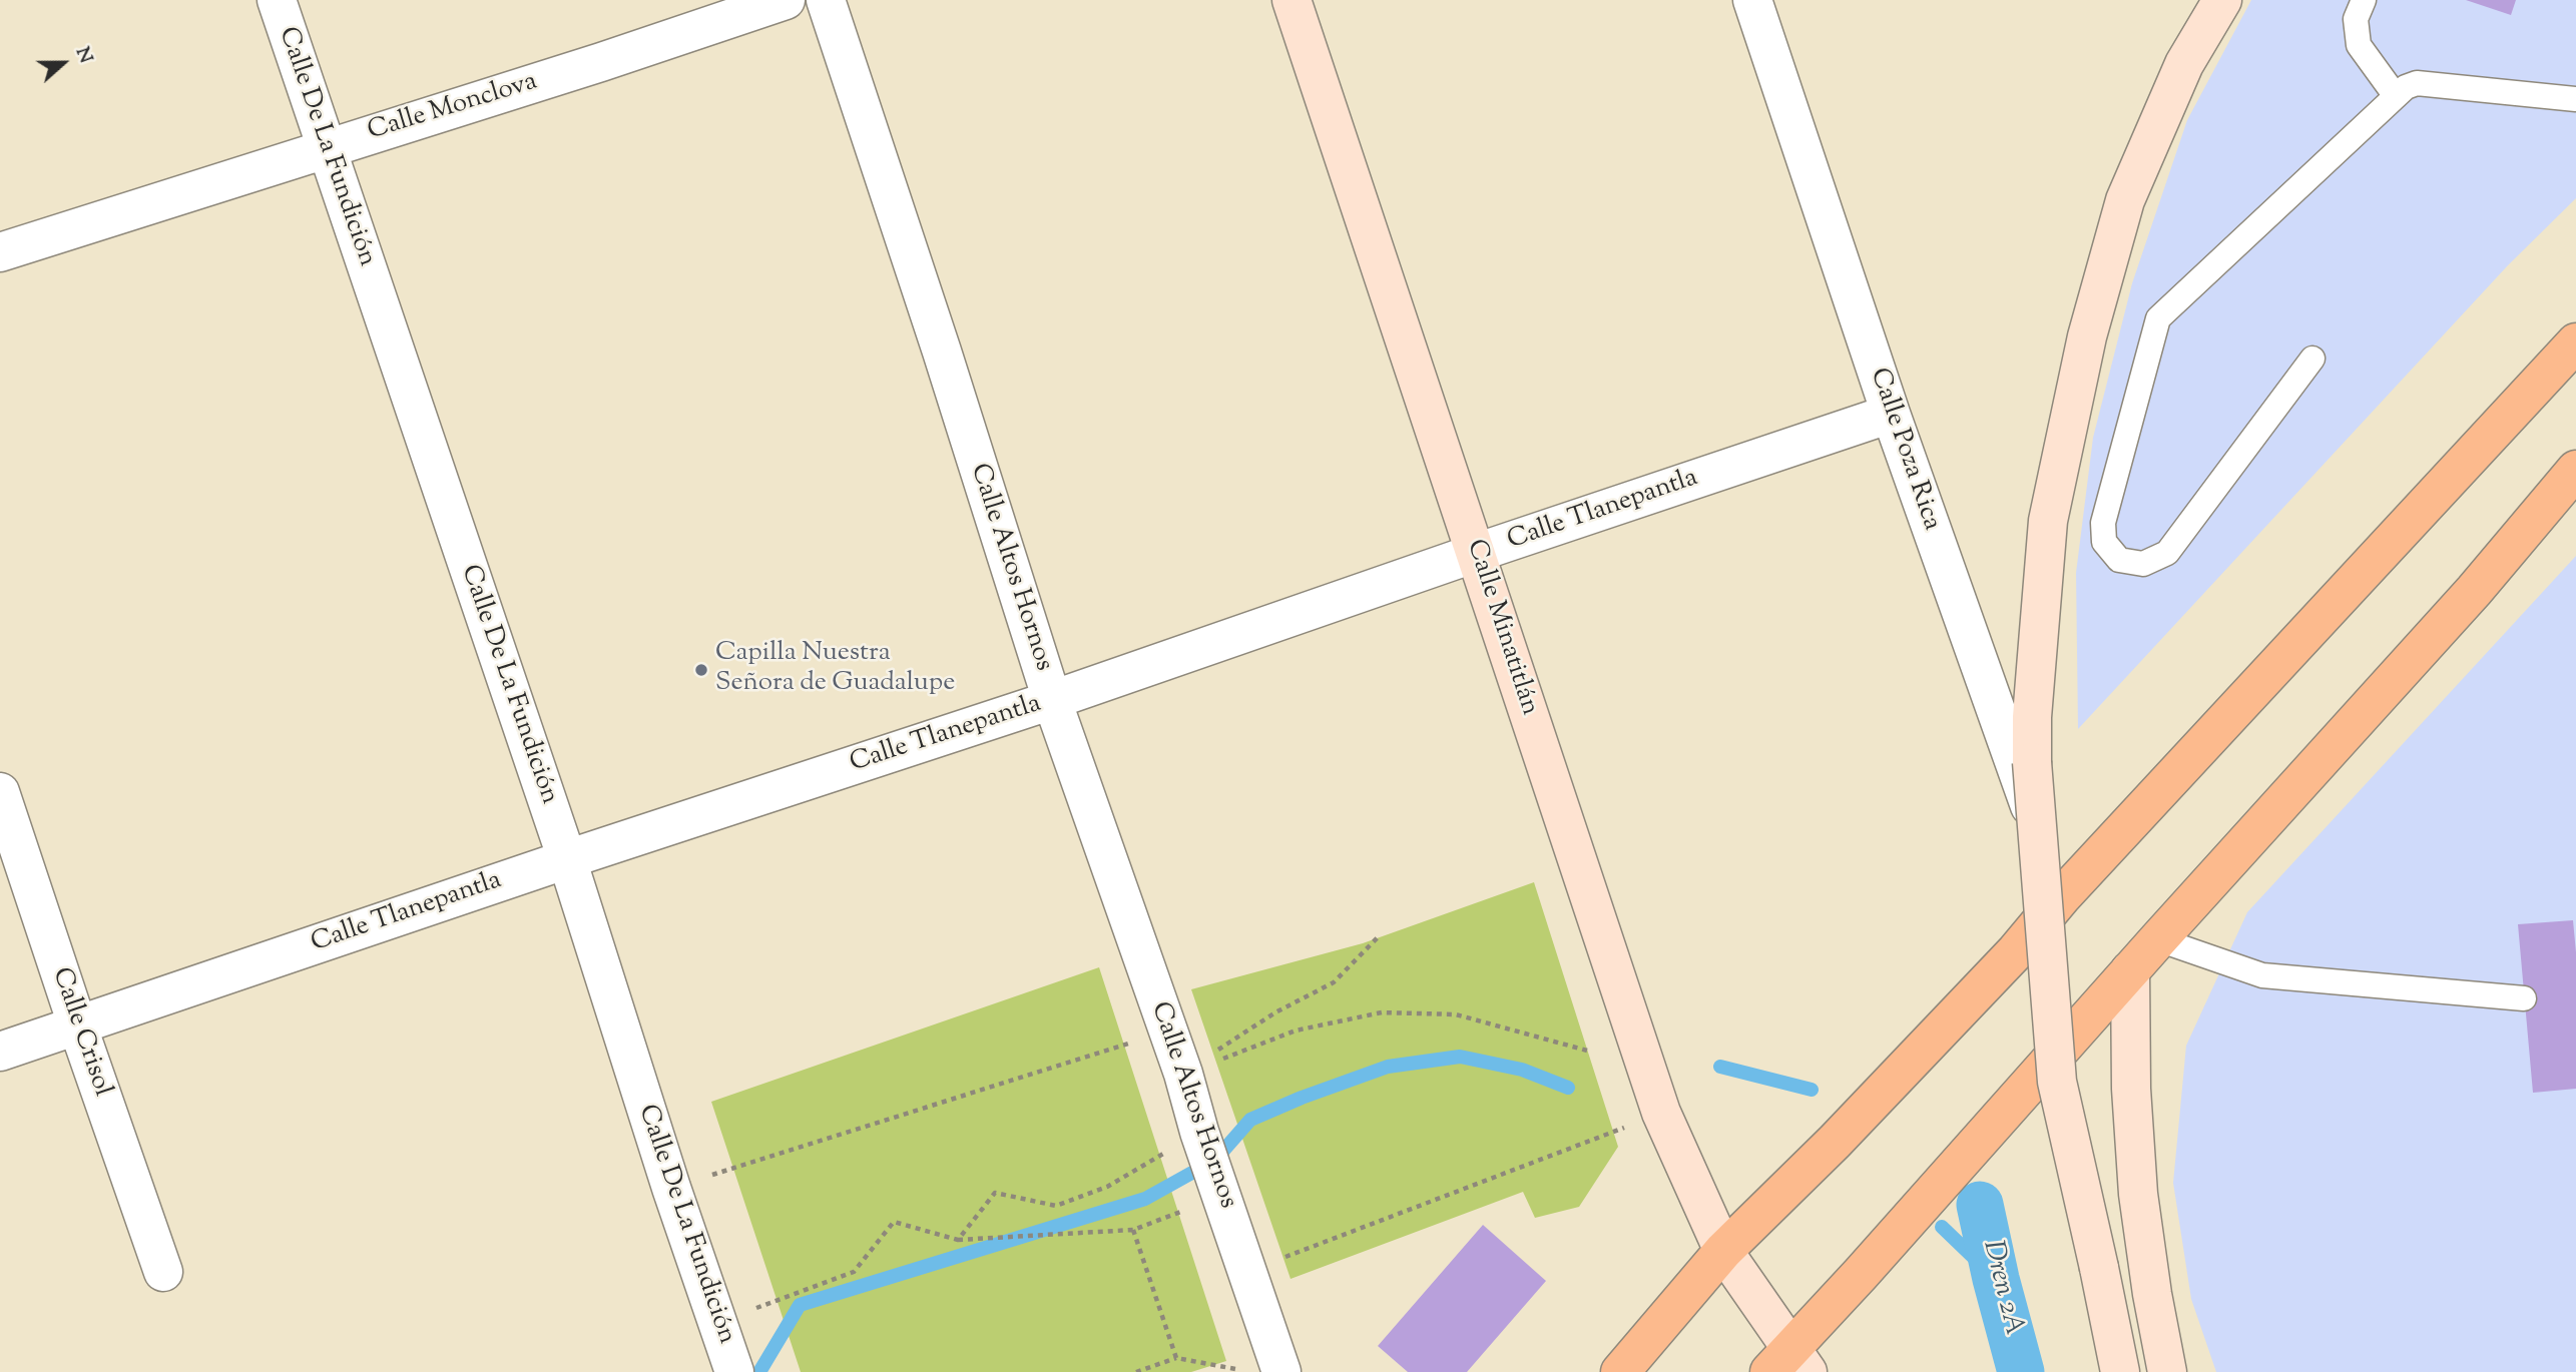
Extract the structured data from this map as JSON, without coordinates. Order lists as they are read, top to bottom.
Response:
{
  "streets": {
    "main road": ["Calle Minatitlán"],
    "street": [
      "Calle Monclova",
      "Calle De La Fundición",
      "Calle Poza Rica",
      "Calle Tlanepantla",
      "Calle Altos Hornos",
      "Calle Crisol"
    ]
  },
  "crossings": [
    ["Calle Monclova", "Calle De La Fundición"],
    ["Calle De La Fundición", "Calle Tlanepantla"],
    ["Calle Poza Rica", "Calle Tlanepantla"],
    ["Calle Tlanepantla", "Calle Altos Hornos"],
    ["Calle Tlanepantla", "Calle Minatitlán"],
    ["Calle Tlanepantla", "Calle Crisol"]
  ],
  "water": ["Dren 2A"],
  "places": ["Capilla Nuestra Señora de Guadalupe"],
  "north": "right"
}
